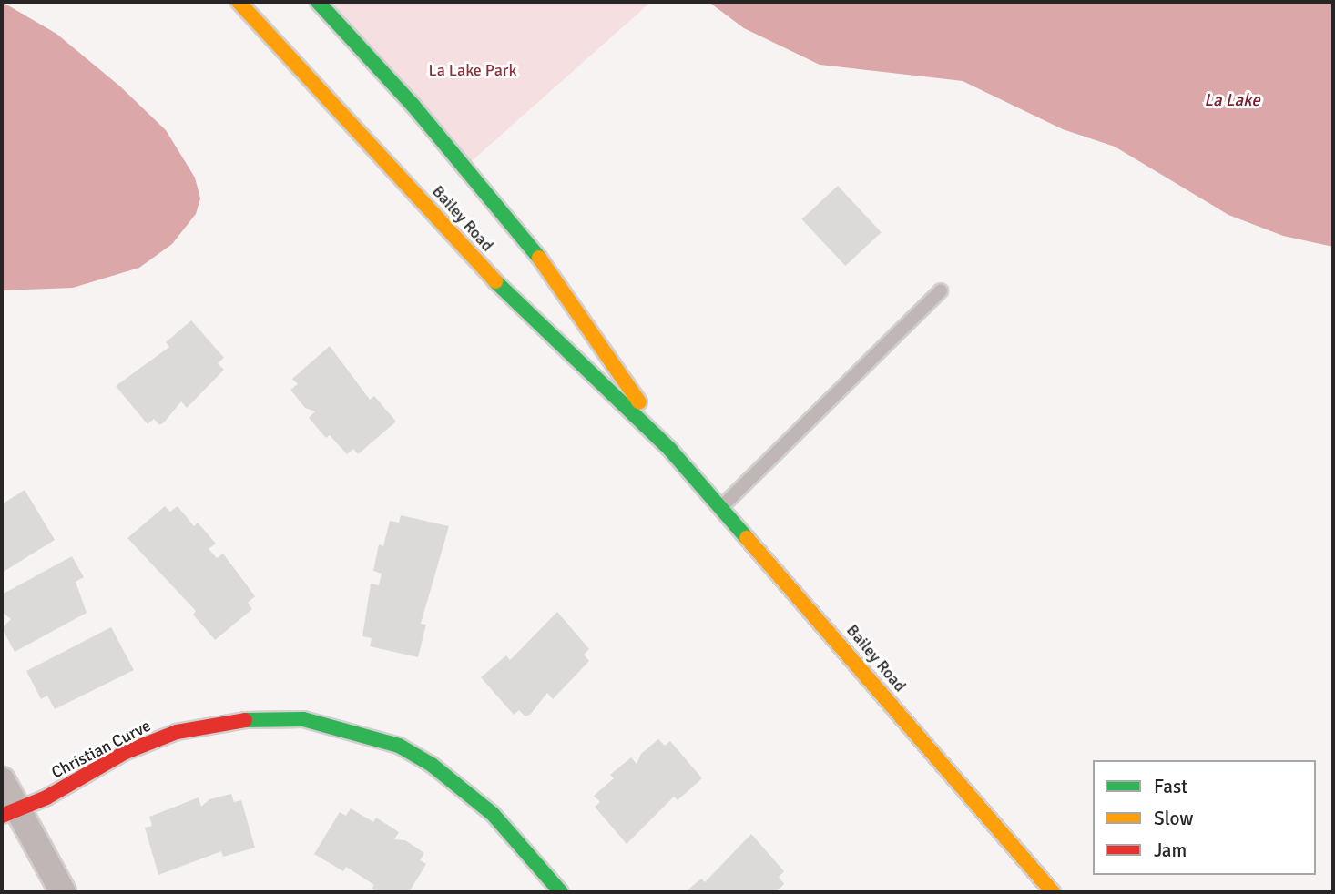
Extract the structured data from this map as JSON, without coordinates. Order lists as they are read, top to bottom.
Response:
{
  "streets": {
    "main road": ["Bailey Road", "Christian Curve"]
  },
  "water": ["La Lake"],
  "parks": ["La Lake Park"],
  "legend": ["Fast", "Slow", "Jam"]
}
